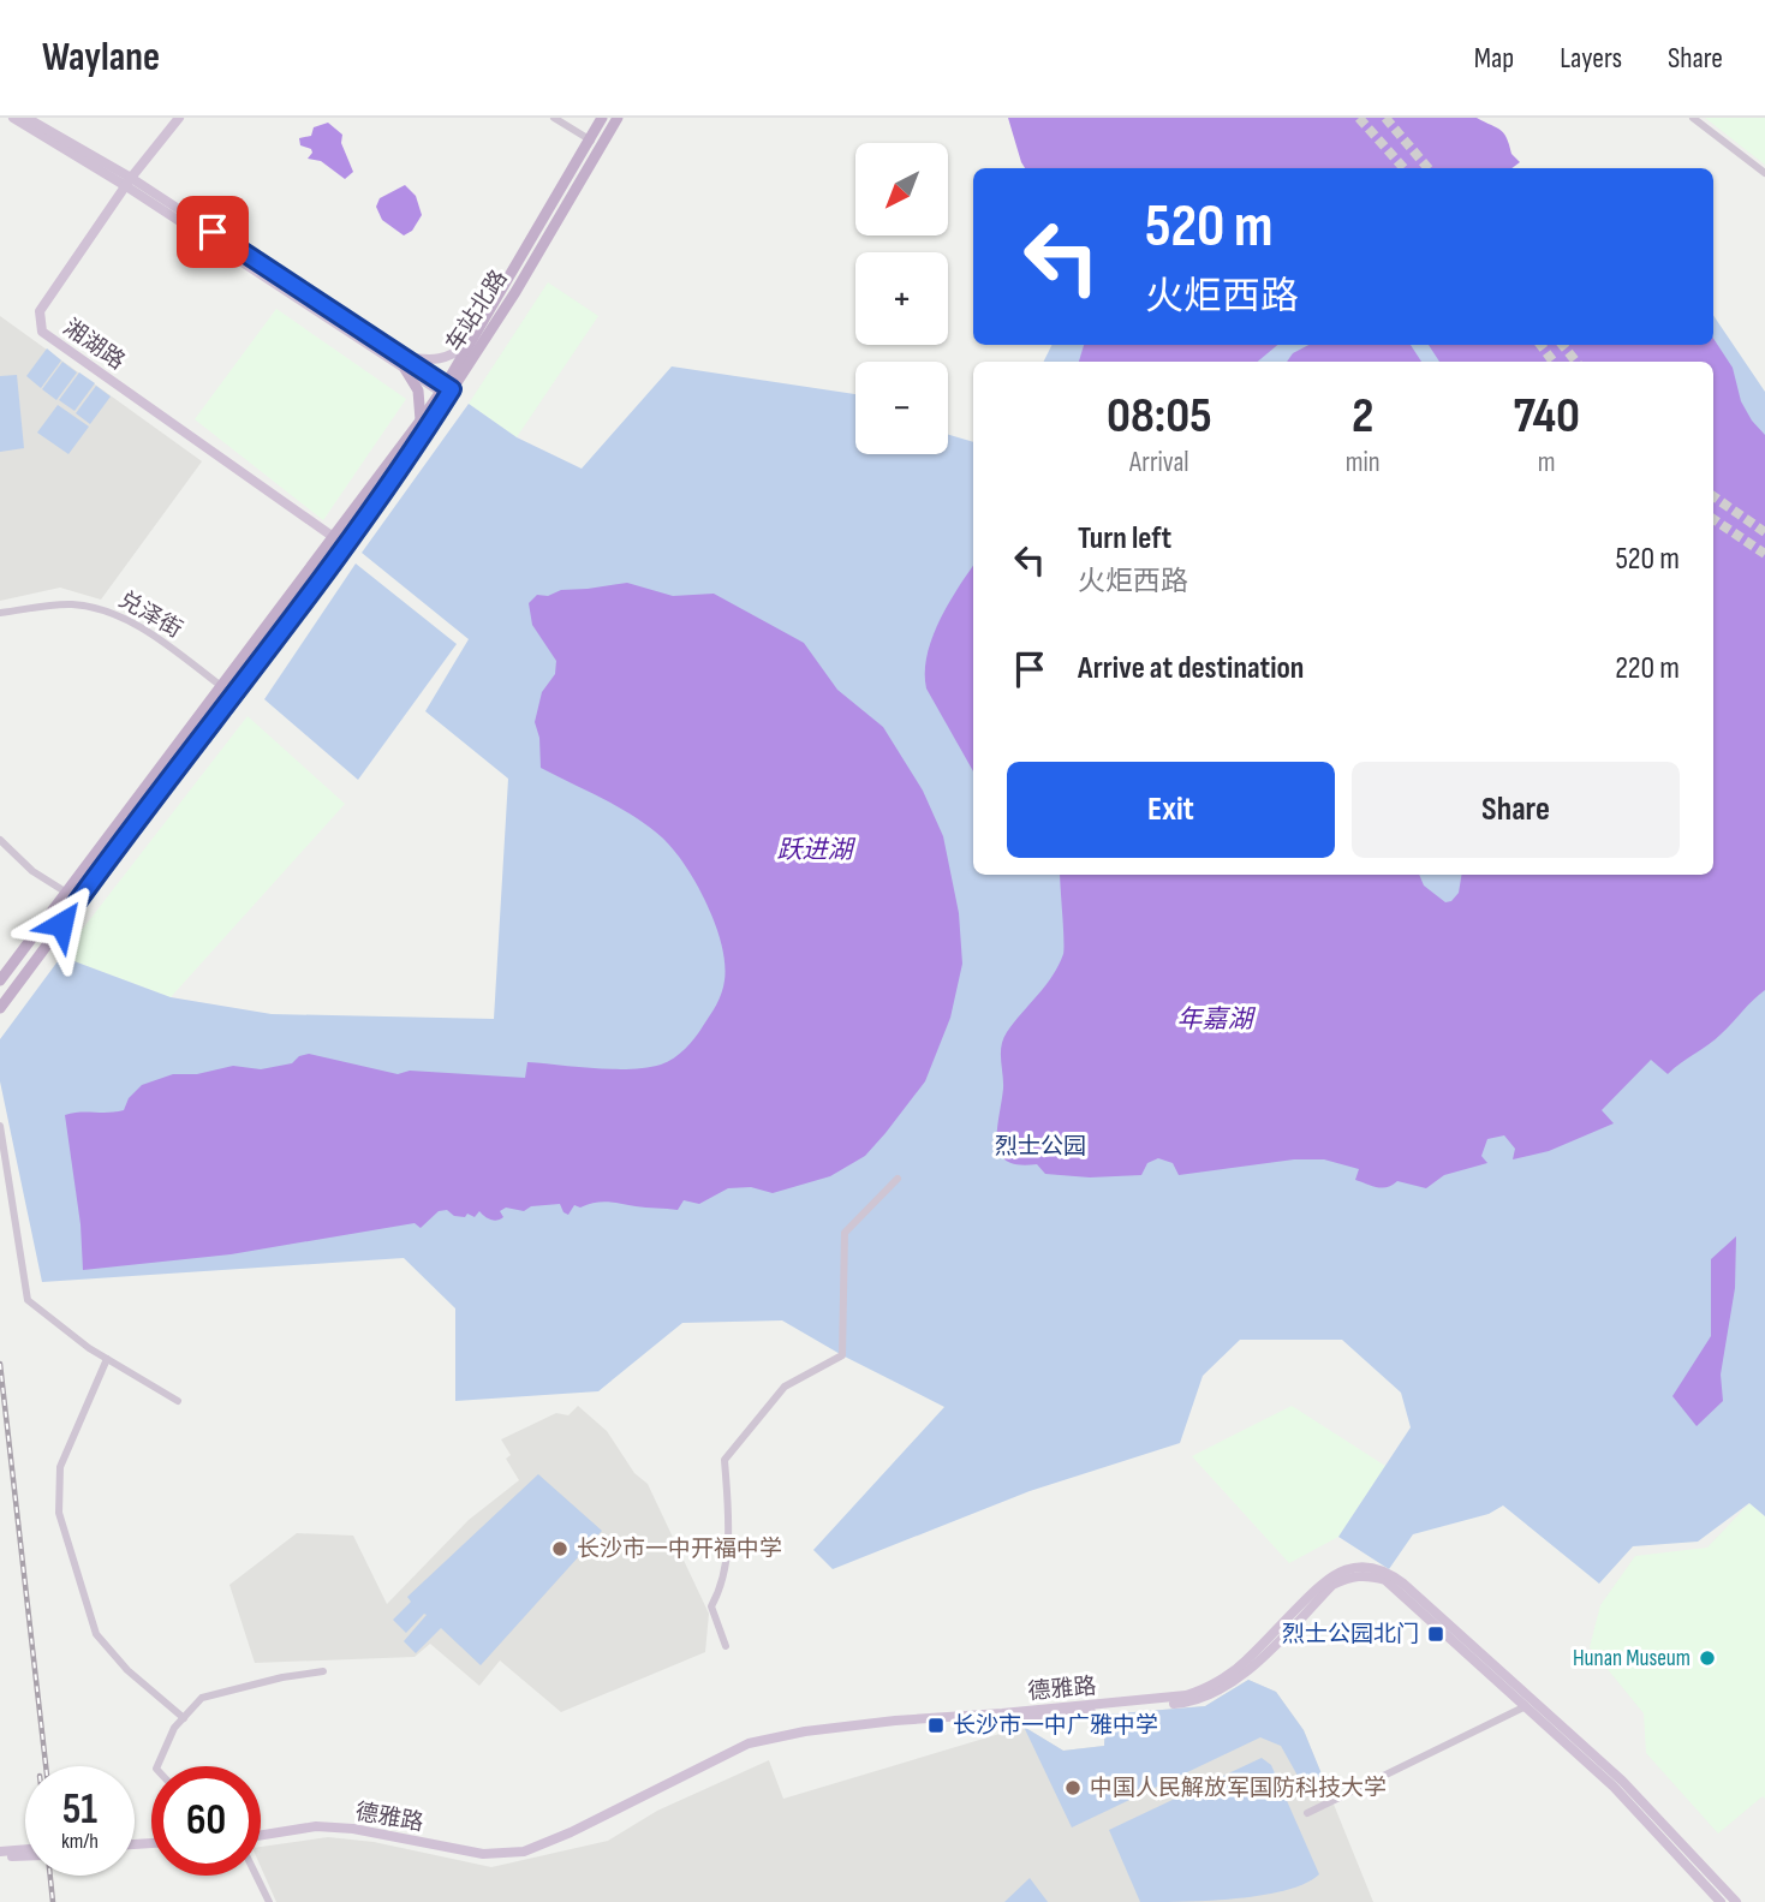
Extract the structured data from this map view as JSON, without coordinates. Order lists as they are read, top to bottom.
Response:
{
  "streets": {
    "main road": ["车站北路"],
    "street": ["湘湖路", "兑泽街", "德雅路"]
  },
  "crossings": [
    ["车站北路", "湘湖路"],
    ["车站北路", "兑泽街"]
  ],
  "water": ["跃进湖", "年嘉湖"],
  "parks": ["烈士公园"],
  "places": {
    "other": ["长沙市一中开福中学", "Hunan Museum", "中国人民解放军国防科技大学"],
    "transit": ["烈士公园北门", "长沙市一中广雅中学"]
  },
  "north": "bottom left",
  "page": {
    "header": "Waylane",
    "nav": ["Map", "Layers", "Share"],
    "map_buttons": ["+", "−"],
    "turn": ["520 m", "火炬西路"],
    "eta": [
      "08:05",
      "Arrival",
      "2",
      "min",
      "740",
      "m"
    ],
    "list": [
      {
        "name": "Turn left",
        "note": "火炬西路",
        "value": "520 m"
      },
      {
        "name": "Arrive at destination",
        "value": "220 m"
      }
    ],
    "buttons": ["Exit", "Share"],
    "speed": "51 km/h",
    "limit": "60"
  }
}
